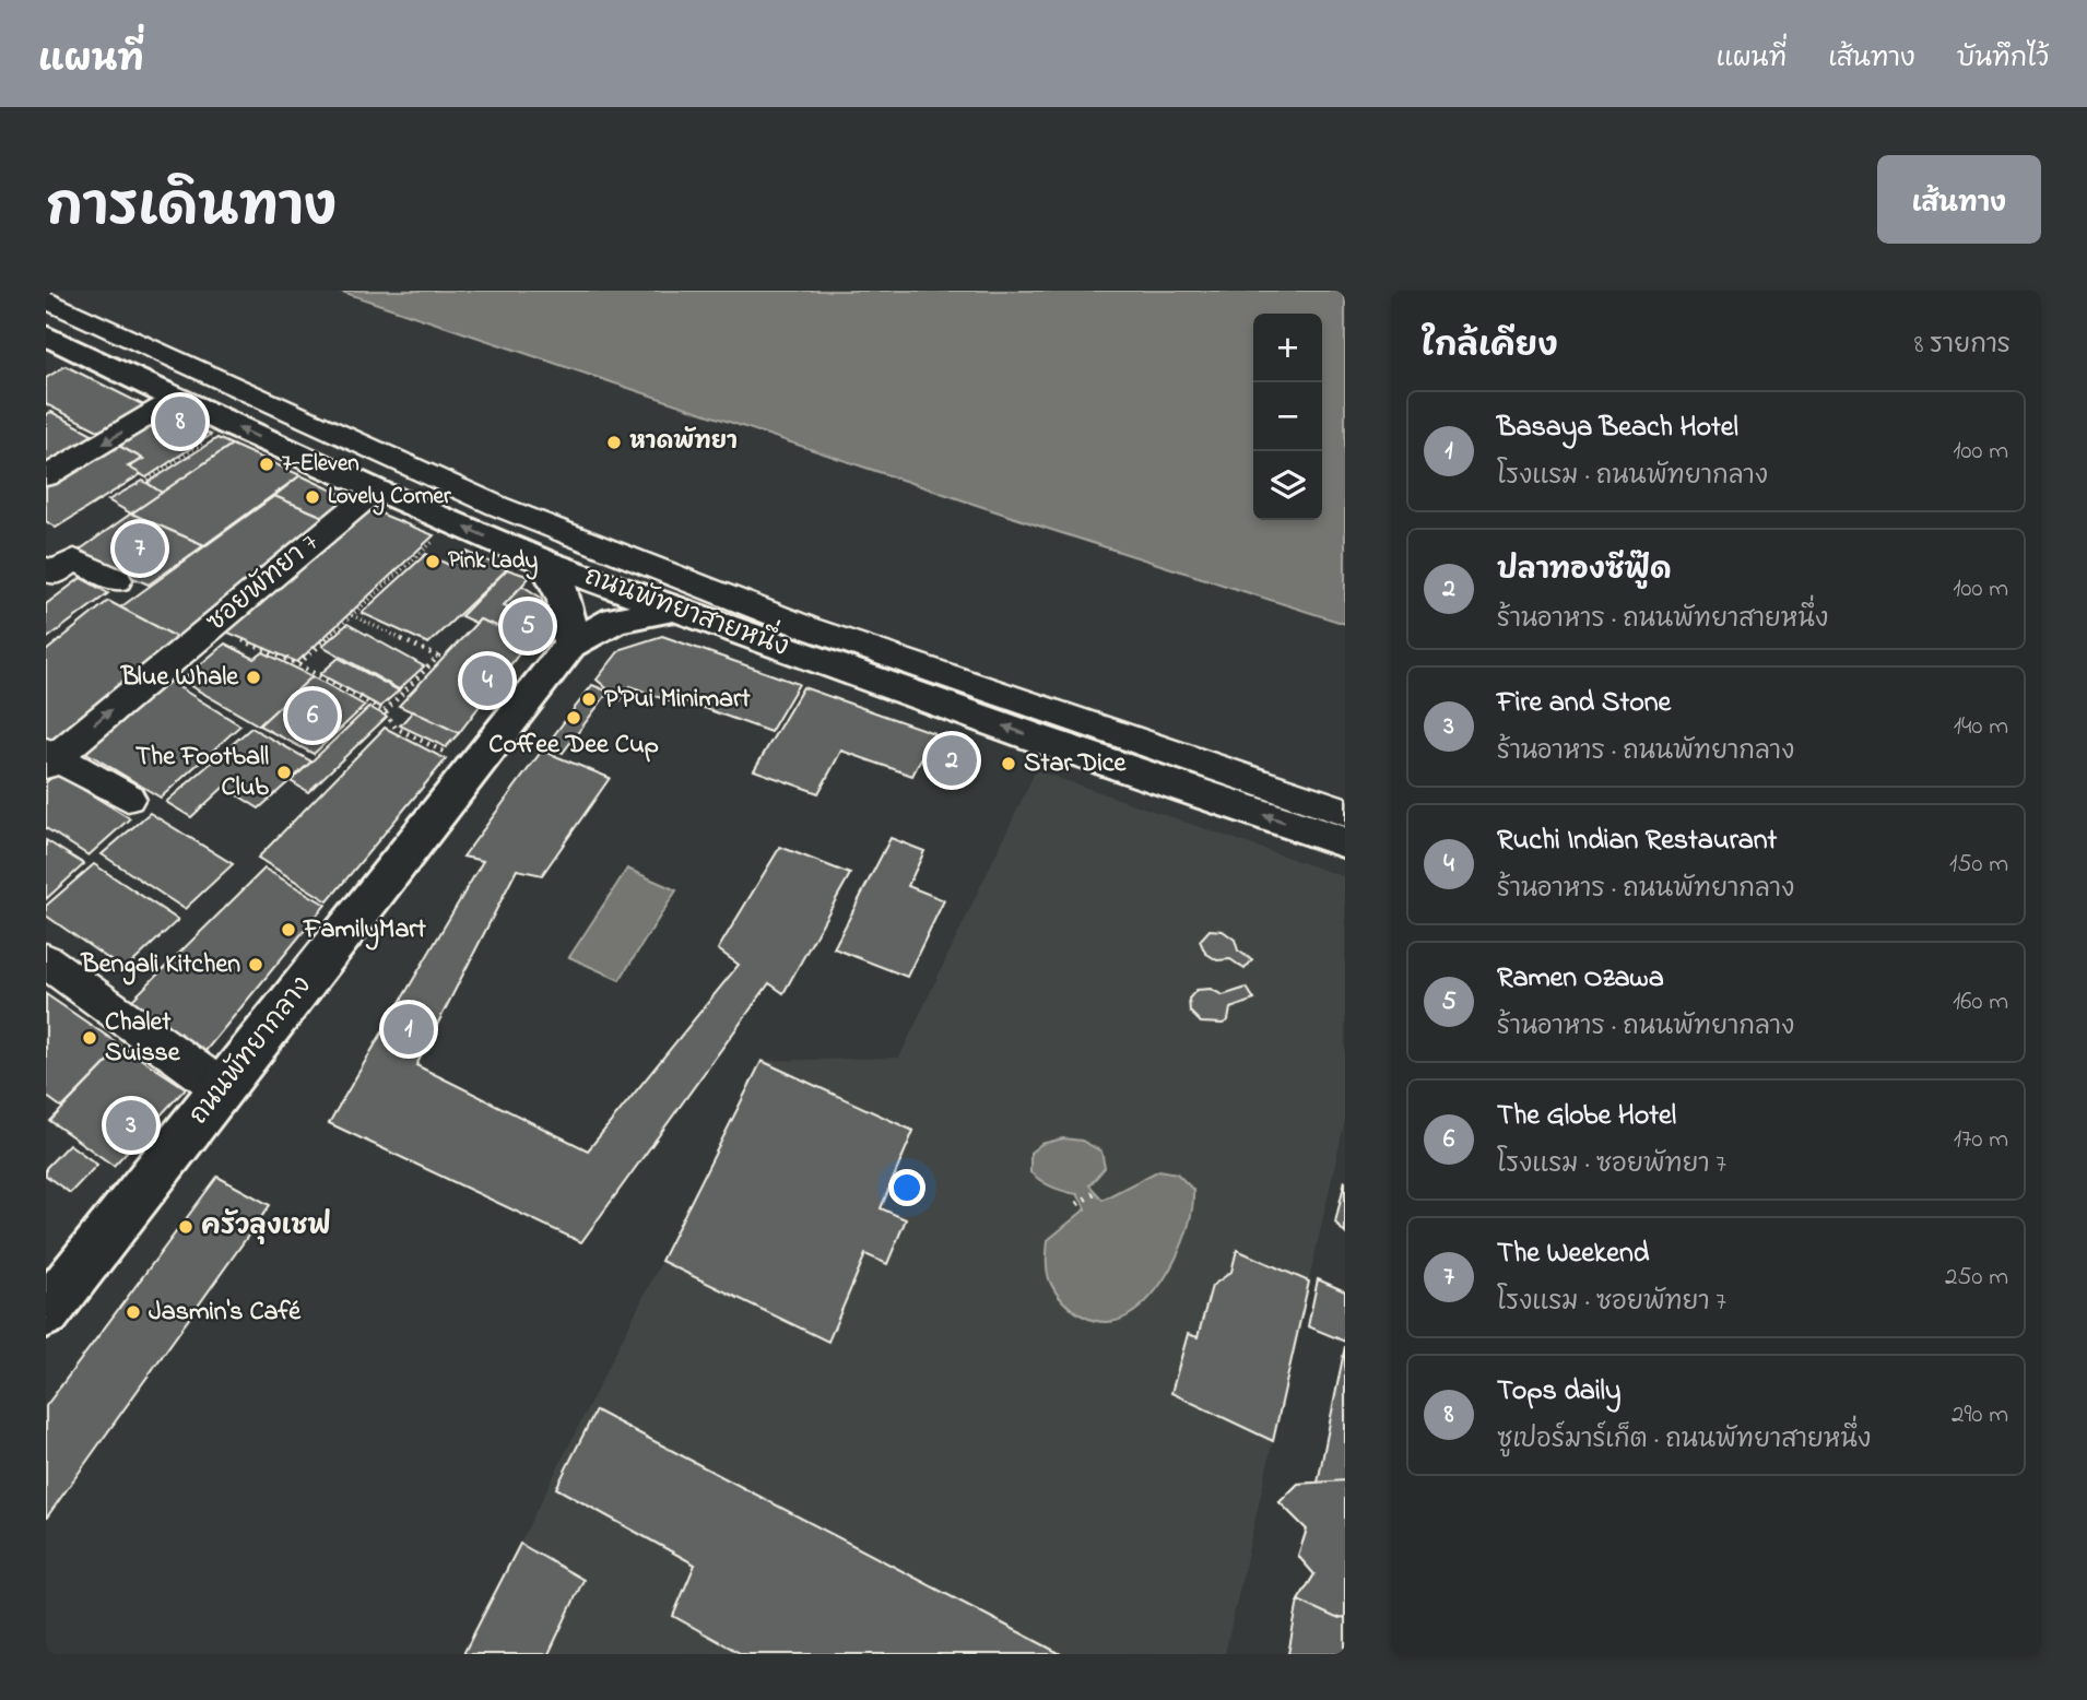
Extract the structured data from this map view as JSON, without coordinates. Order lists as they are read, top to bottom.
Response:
{
  "streets": {
    "main road": ["ถนนพัทยาสายหนึ่ง", "ถนนพัทยากลาง"],
    "street": ["ซอยพัทยา 7"]
  },
  "crossings": [
    ["ซอยพัทยา 7", "ถนนพัทยาสายหนึ่ง"],
    ["ถนนพัทยาสายหนึ่ง", "ถนนพัทยากลาง"]
  ],
  "one_way": ["ซอยพัทยา 7", "ถนนพัทยาสายหนึ่ง"],
  "places": [
    "หาดพัทยา",
    "7-Eleven",
    "Lovely Corner",
    "Pink Lady",
    "Blue Whale",
    "P'Pui Minimart",
    "Coffee Dee Cup",
    "Star Dice",
    "The Football Club",
    "FamilyMart",
    "Bengali Kitchen",
    "Chalet Suisse",
    "ครัวลุงเชฟ",
    "Jasmin's Café"
  ],
  "page": {
    "header": "แผนที่",
    "nav": ["แผนที่", "เส้นทาง", "บันทึกไว้"],
    "title": "การเดินทาง",
    "buttons": "เส้นทาง",
    "heading": ["ใกล้เคียง", "8 รายการ"],
    "map_buttons": ["+", "−"],
    "list": [
      {
        "mark": "1",
        "name": "Basaya Beach Hotel",
        "note": "โรงแรม · ถนนพัทยากลาง",
        "value": "100 m"
      },
      {
        "mark": "2",
        "name": "ปลาทองซีฟู๊ด",
        "note": "ร้านอาหาร · ถนนพัทยาสายหนึ่ง",
        "value": "100 m"
      },
      {
        "mark": "3",
        "name": "Fire and Stone",
        "note": "ร้านอาหาร · ถนนพัทยากลาง",
        "value": "140 m"
      },
      {
        "mark": "4",
        "name": "Ruchi Indian Restaurant",
        "note": "ร้านอาหาร · ถนนพัทยากลาง",
        "value": "150 m"
      },
      {
        "mark": "5",
        "name": "Ramen Ozawa",
        "note": "ร้านอาหาร · ถนนพัทยากลาง",
        "value": "160 m"
      },
      {
        "mark": "6",
        "name": "The Globe Hotel",
        "note": "โรงแรม · ซอยพัทยา 7",
        "value": "170 m"
      },
      {
        "mark": "7",
        "name": "The Weekend",
        "note": "โรงแรม · ซอยพัทยา 7",
        "value": "250 m"
      },
      {
        "mark": "8",
        "name": "Tops daily",
        "note": "ซูเปอร์มาร์เก็ต · ถนนพัทยาสายหนึ่ง",
        "value": "290 m"
      }
    ],
    "pins": [
      "8",
      "7",
      "5",
      "4",
      "6",
      "2",
      "1",
      "3"
    ]
  }
}
